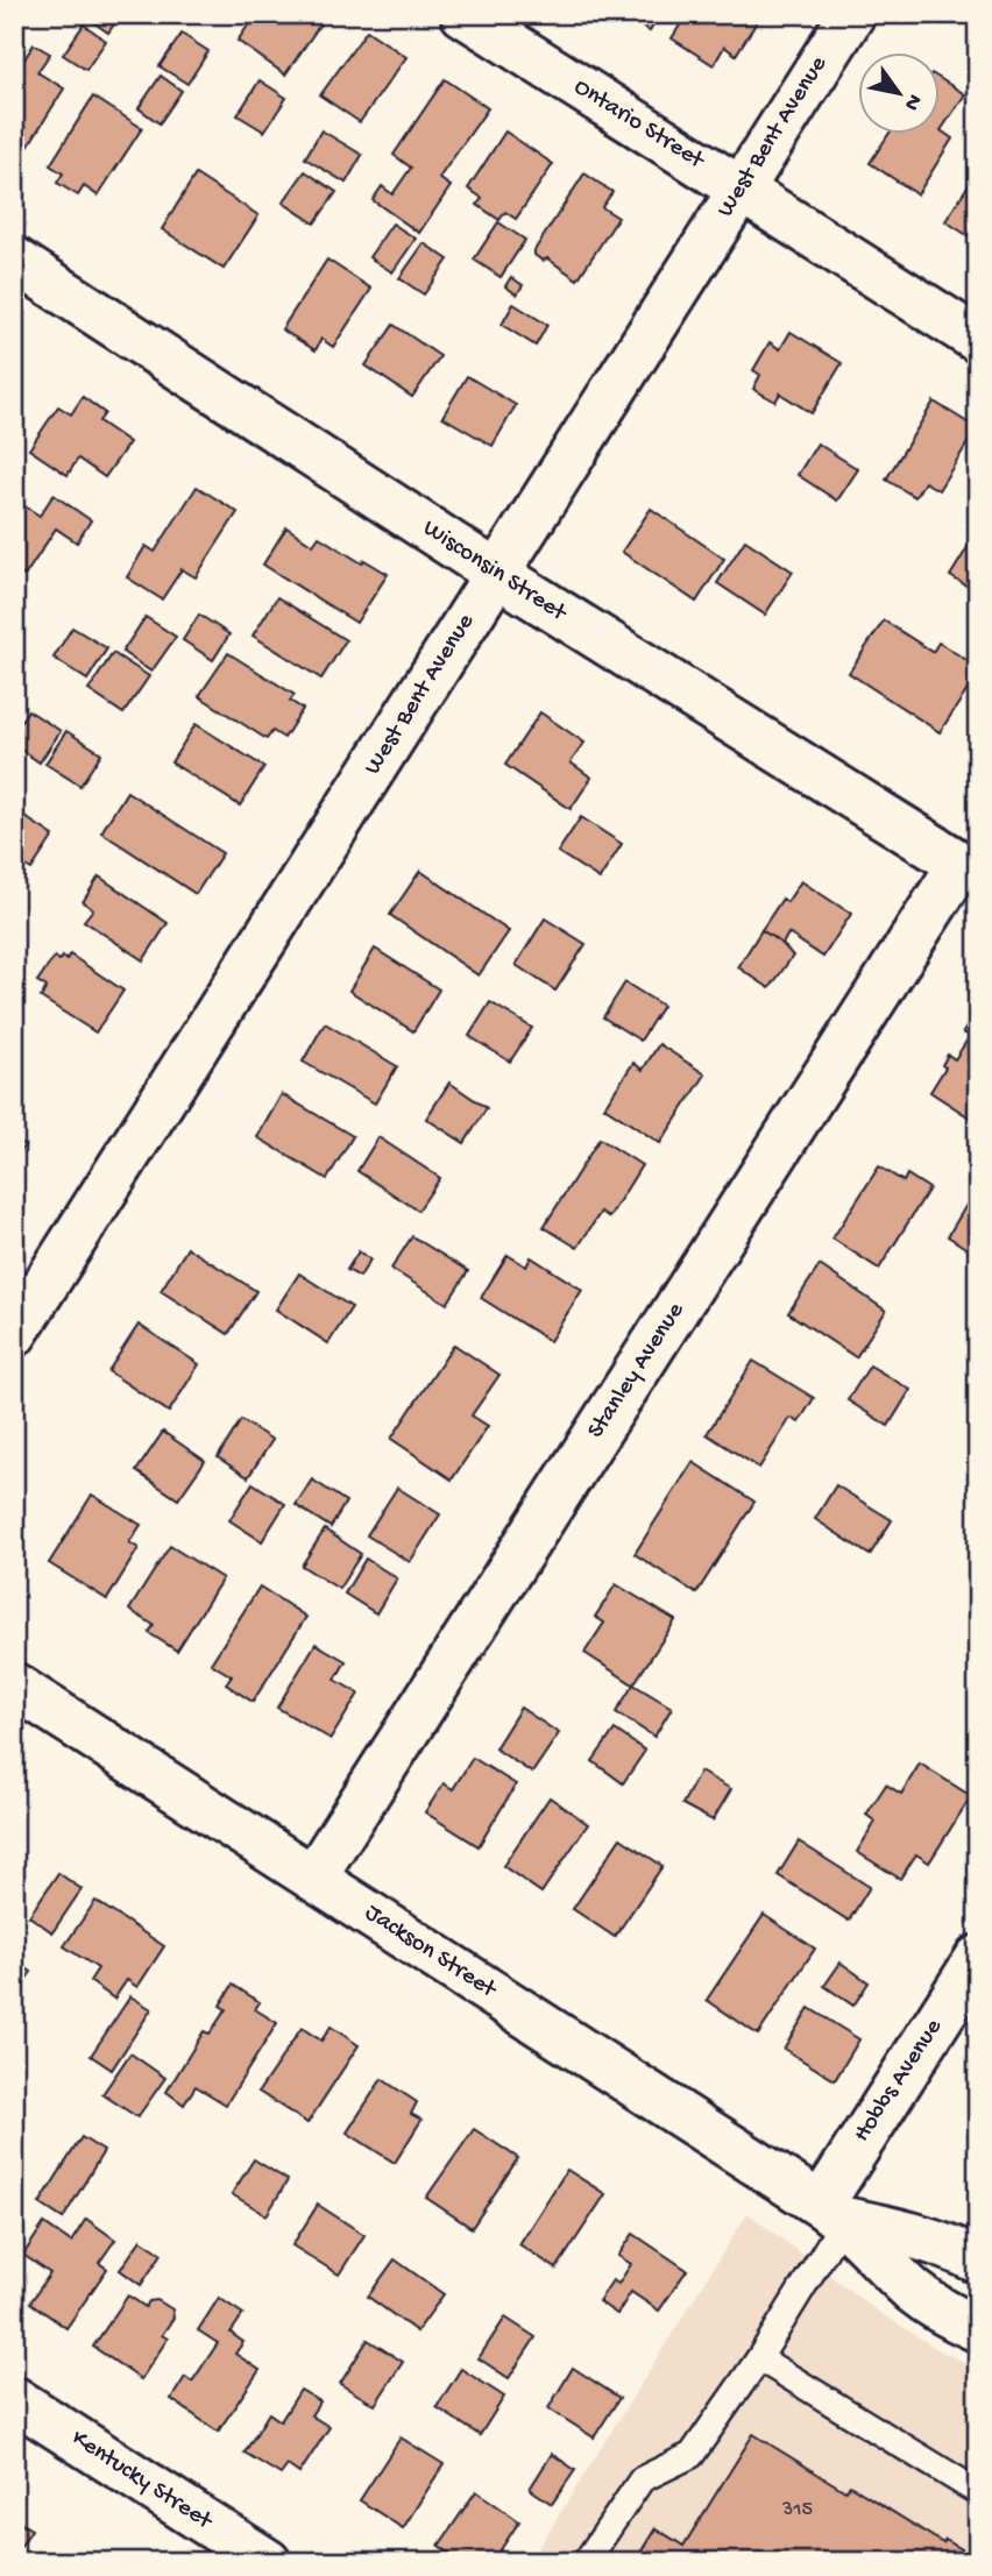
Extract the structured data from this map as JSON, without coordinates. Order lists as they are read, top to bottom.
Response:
{
  "streets": {
    "street": [
      "Ontario Street",
      "West Bent Avenue",
      "Wisconsin Street",
      "Stanley Avenue",
      "Jackson Street",
      "Hobbs Avenue",
      "Kentucky Street"
    ]
  },
  "crossings": [
    ["Ontario Street", "West Bent Avenue"],
    ["West Bent Avenue", "Wisconsin Street"],
    ["Wisconsin Street", "Stanley Avenue"],
    ["Stanley Avenue", "Jackson Street"],
    ["Jackson Street", "Hobbs Avenue"]
  ],
  "house_numbers": ["315"],
  "north": "bottom right"
}
